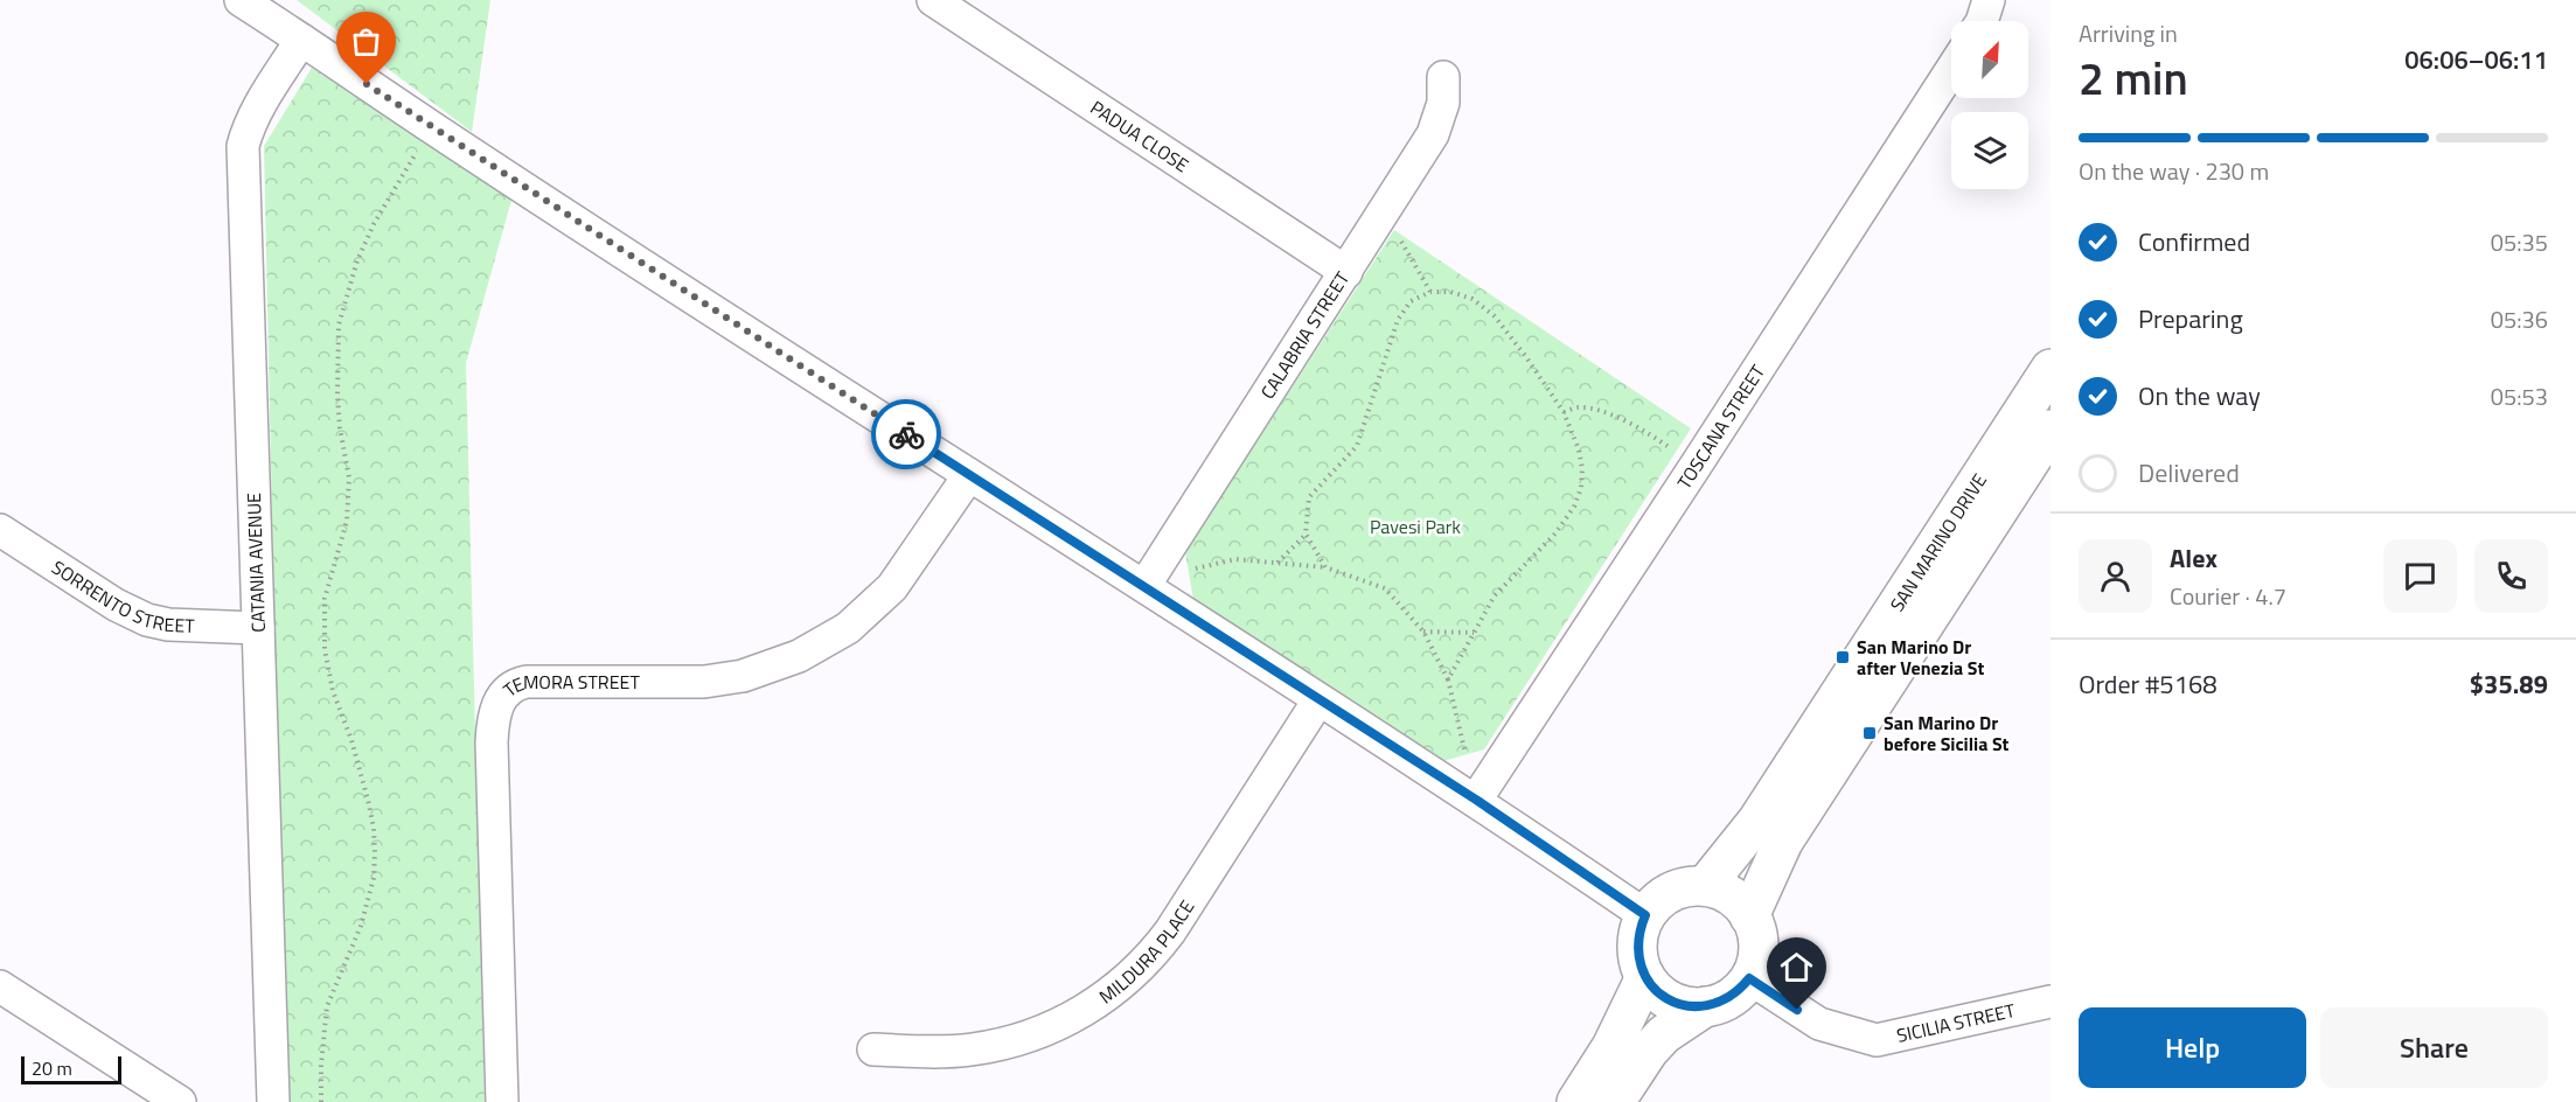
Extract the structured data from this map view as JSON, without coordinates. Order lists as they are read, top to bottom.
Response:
{
  "streets": {
    "street": [
      "PADUA CLOSE",
      "CALABRIA STREET",
      "TOSCANA STREET",
      "SAN MARINO DRIVE",
      "CATANIA AVENUE",
      "SORRENTO STREET",
      "TEMORA STREET",
      "MILDURA PLACE",
      "SICILIA STREET"
    ]
  },
  "crossings": [
    ["PADUA CLOSE", "CALABRIA STREET"],
    ["SAN MARINO DRIVE", "SICILIA STREET"],
    ["CATANIA AVENUE", "SORRENTO STREET"]
  ],
  "parks": ["Pavesi Park"],
  "places": {
    "transit": ["San Marino Dr after Venezia St", "San Marino Dr before Sicilia St"]
  },
  "scale_bar": "20 m",
  "north": "top right",
  "page": {
    "heading": ["2 min", "Arriving in", "06:06–06:11"],
    "panel": [
      "Alex",
      "Courier · 4.7",
      "Order #5168",
      "$35.89"
    ],
    "bar": "On the way · 230 m",
    "list": [
      ["Confirmed", "05:35"],
      ["Preparing", "05:36"],
      ["On the way", "05:53"],
      "Delivered"
    ],
    "buttons": ["Help", "Share"],
    "scale": "20 m"
  }
}
